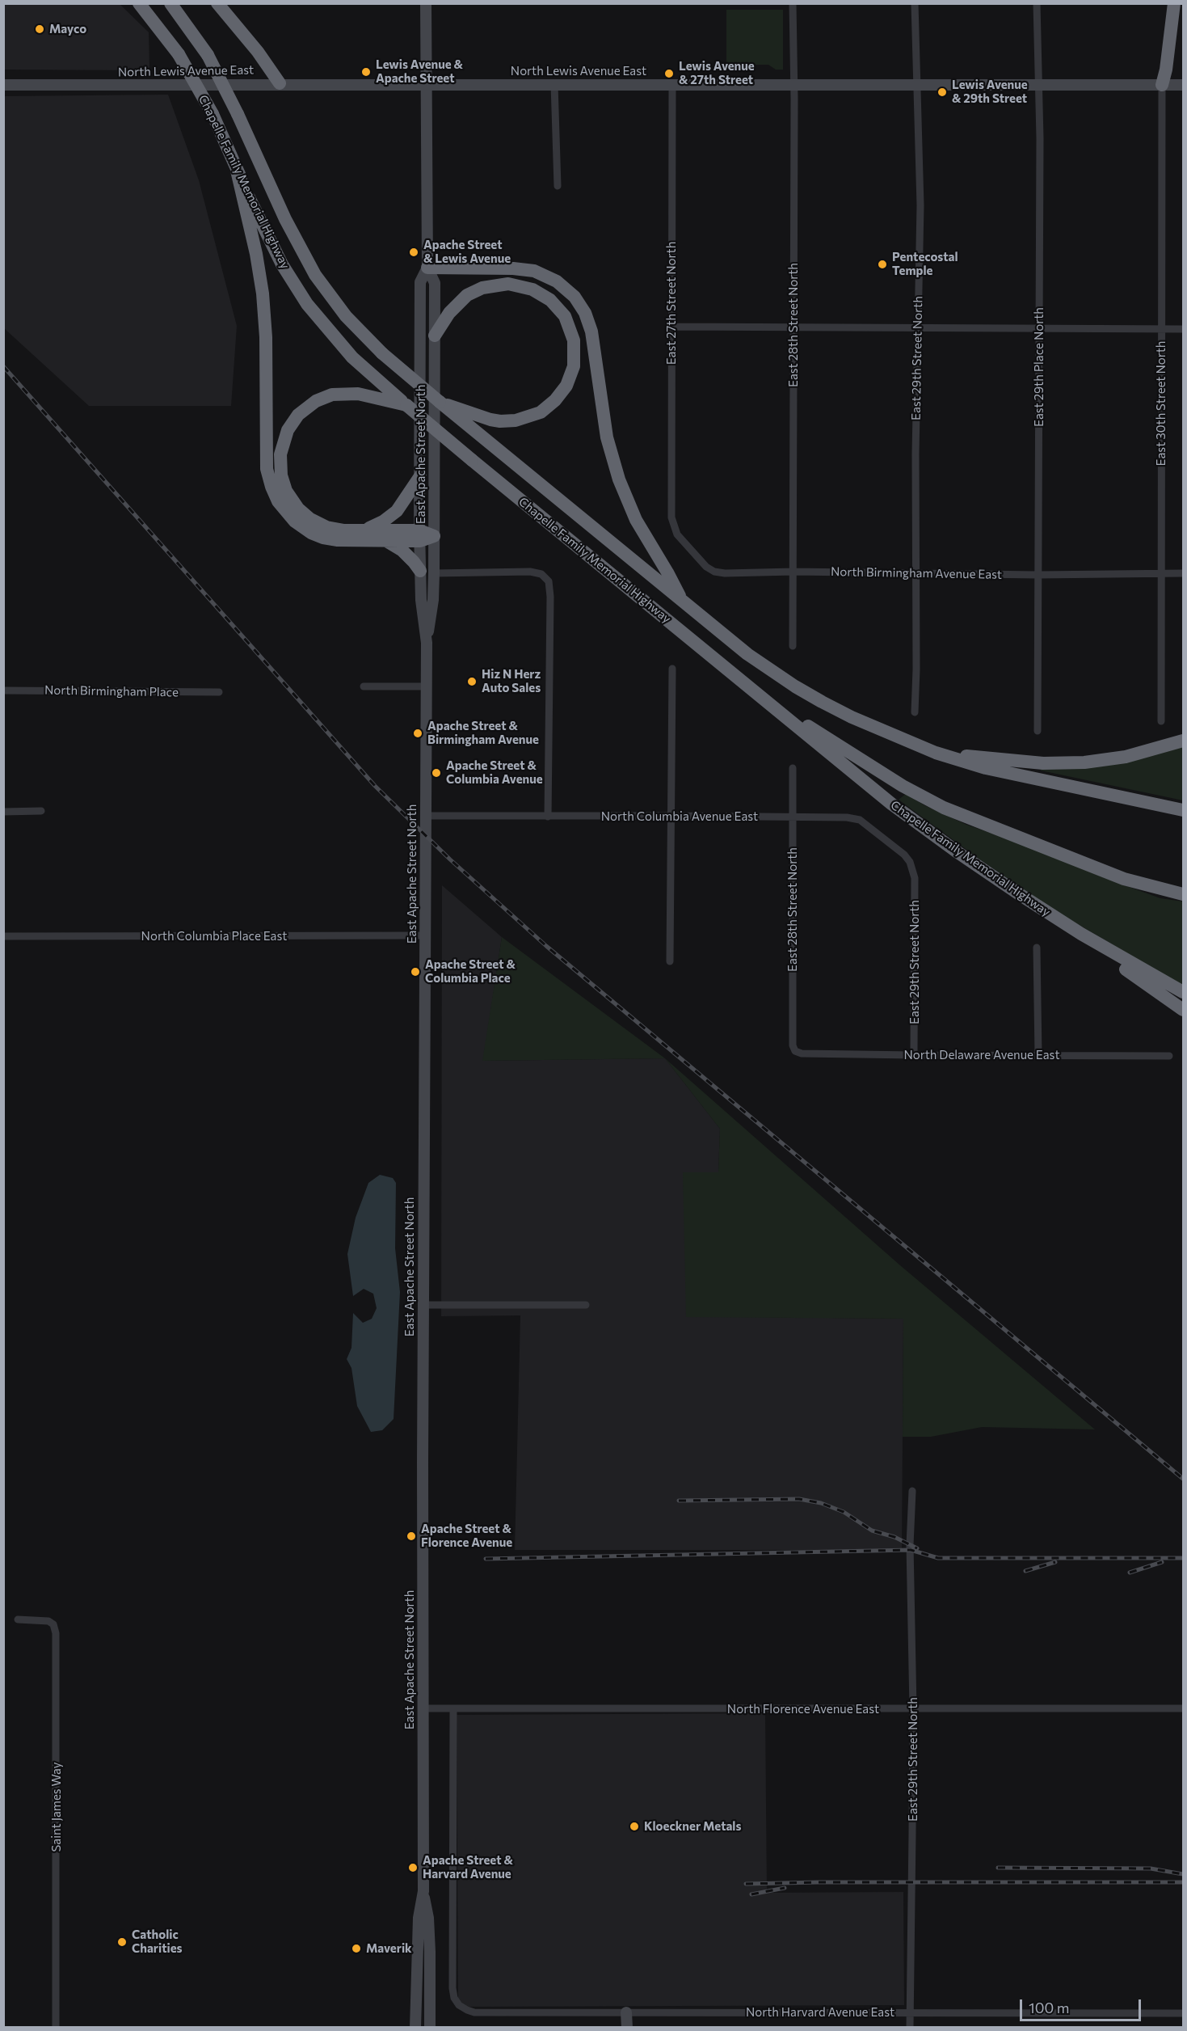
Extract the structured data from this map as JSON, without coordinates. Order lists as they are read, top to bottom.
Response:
{
  "streets": {
    "highway": ["Chapelle Family Memorial Highway"],
    "main road": ["North Lewis Avenue East", "East Apache Street North"],
    "street": [
      "East 27th Street North",
      "East 28th Street North",
      "East 29th Street North",
      "East 29th Place North",
      "East 30th Street North",
      "North Birmingham Avenue East",
      "North Birmingham Place",
      "North Columbia Avenue East",
      "North Columbia Place East",
      "North Delaware Avenue East",
      "North Florence Avenue East",
      "Saint James Way",
      "North Harvard Avenue East"
    ]
  },
  "crossings": [
    ["North Lewis Avenue East", "East 27th Street North"],
    ["North Lewis Avenue East", "East 28th Street North"],
    ["North Lewis Avenue East", "East 29th Street North"],
    ["North Lewis Avenue East", "East 29th Place North"],
    ["North Lewis Avenue East", "East 30th Street North"],
    ["North Lewis Avenue East", "East Apache Street North"],
    ["East 27th Street North", "North Birmingham Avenue East"],
    ["East 28th Street North", "North Birmingham Avenue East"],
    ["East 28th Street North", "North Columbia Avenue East"],
    ["East 28th Street North", "North Delaware Avenue East"],
    ["East 29th Street North", "North Birmingham Avenue East"],
    ["East 29th Street North", "North Columbia Avenue East"],
    ["East 29th Street North", "North Delaware Avenue East"],
    ["East 29th Street North", "North Florence Avenue East"],
    ["East 29th Street North", "North Harvard Avenue East"],
    ["East 29th Place North", "North Birmingham Avenue East"],
    ["East 30th Street North", "North Birmingham Avenue East"],
    ["East Apache Street North", "North Columbia Avenue East"],
    ["East Apache Street North", "North Columbia Place East"],
    ["East Apache Street North", "North Florence Avenue East"],
    ["North Florence Avenue East", "North Harvard Avenue East"]
  ],
  "places": [
    "Mayco",
    "Lewis Avenue & Apache Street",
    "Lewis Avenue & 27th Street",
    "Lewis Avenue & 29th Street",
    "Apache Street & Lewis Avenue",
    "Pentecostal Temple",
    "Hiz N Herz Auto Sales",
    "Apache Street & Birmingham Avenue",
    "Apache Street & Columbia Avenue",
    "Apache Street & Columbia Place",
    "Apache Street & Florence Avenue",
    "Kloeckner Metals",
    "Apache Street & Harvard Avenue",
    "Catholic Charities",
    "Maverik"
  ],
  "scale_bar": "100 m"
}
